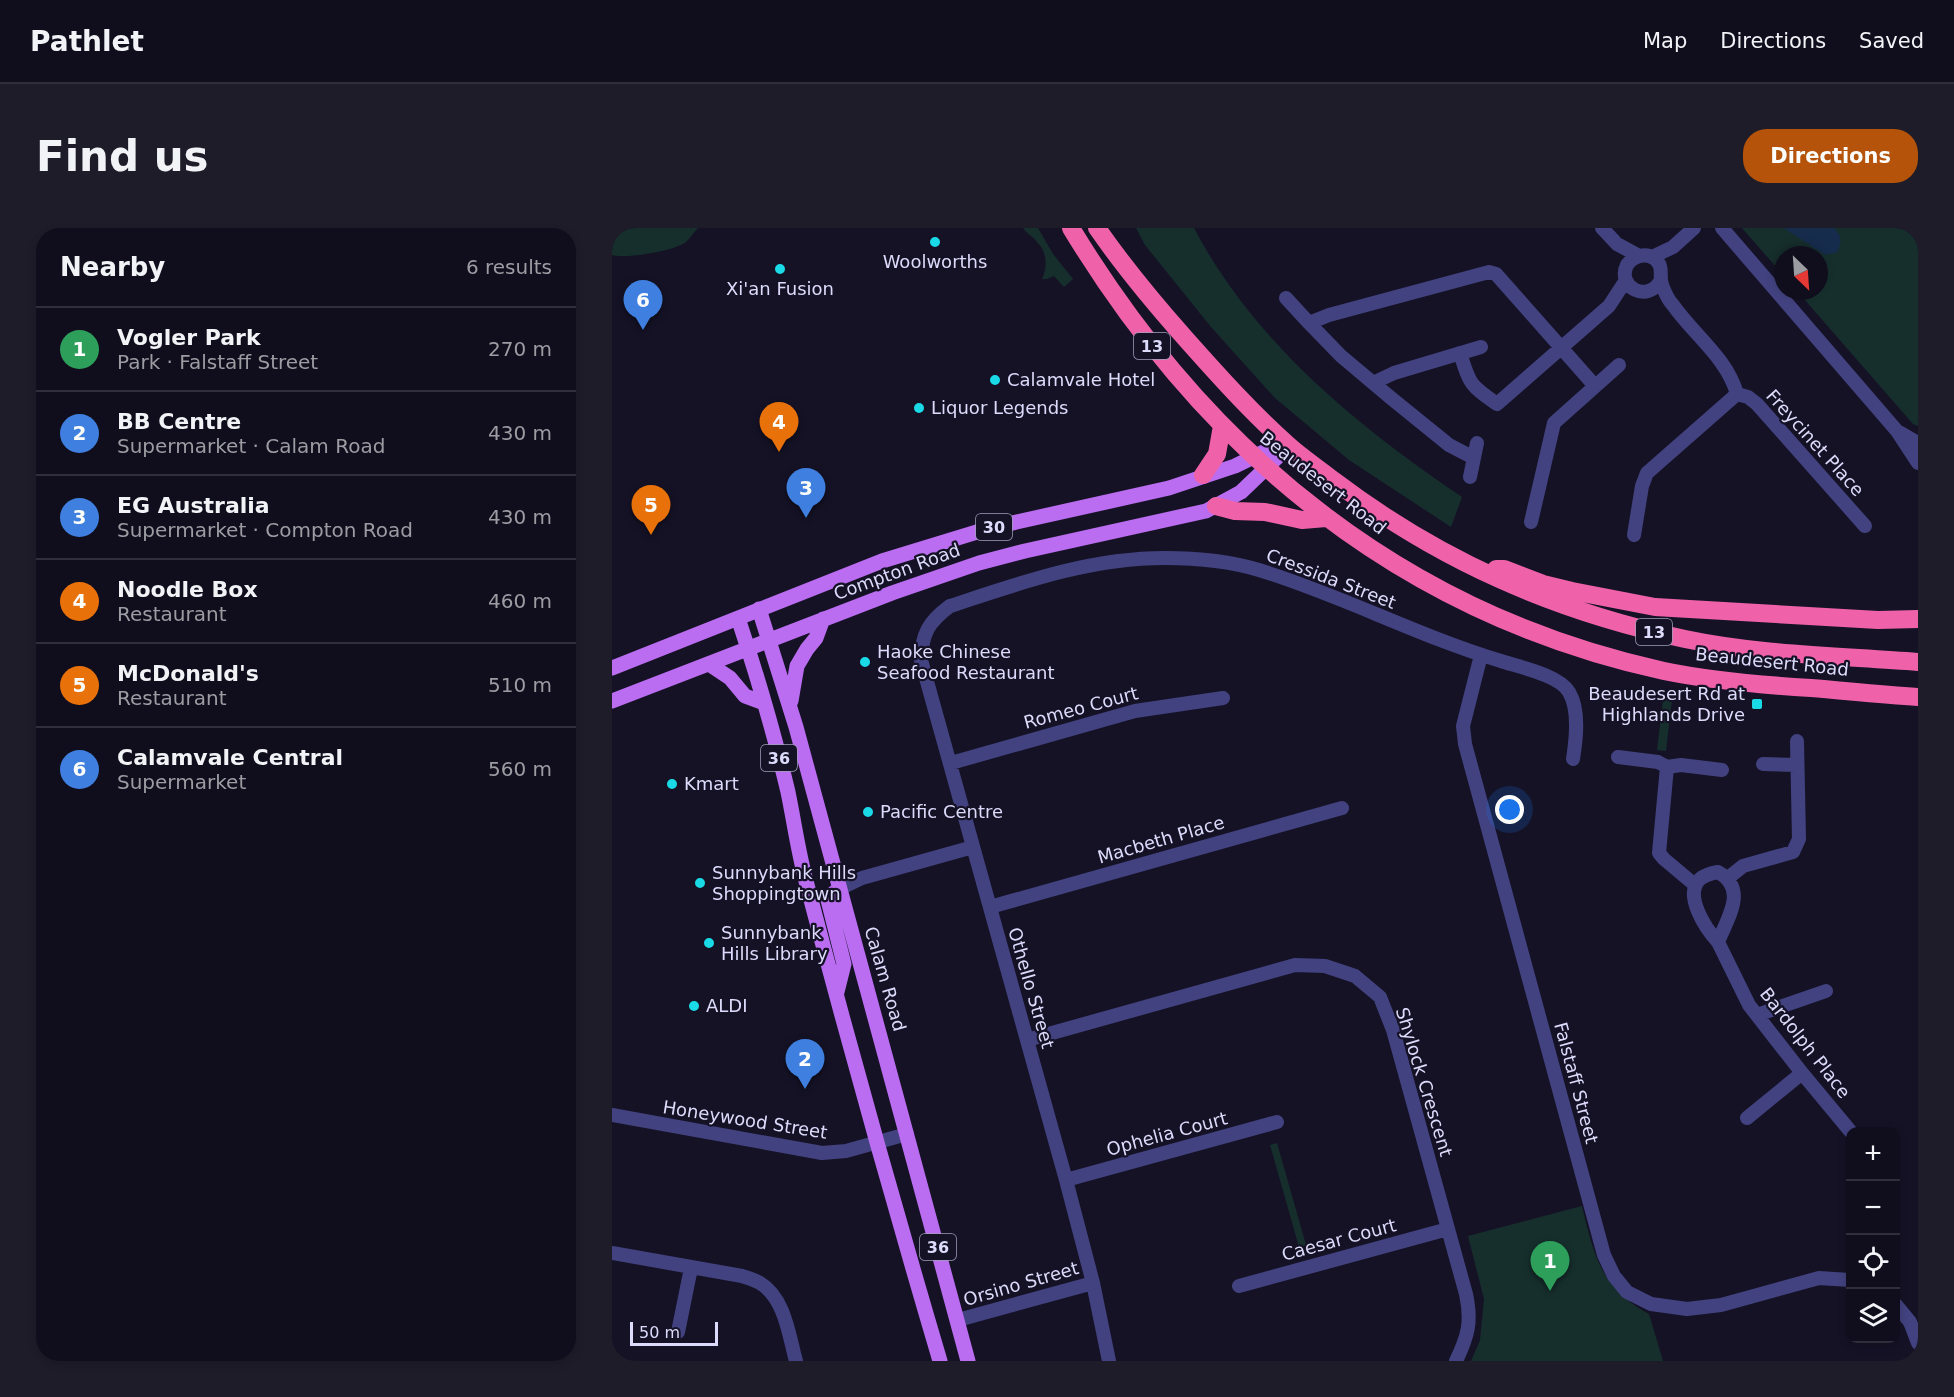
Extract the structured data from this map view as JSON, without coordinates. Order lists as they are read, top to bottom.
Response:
{
  "streets": {
    "highway": ["13", "Beaudesert Road", "30"],
    "main road": ["Compton Road", "36", "Calam Road"],
    "street": [
      "Freycinet Place",
      "Cressida Street",
      "Romeo Court",
      "Macbeth Place",
      "Othello Street",
      "Bardolph Place",
      "Shylock Crescent",
      "Falstaff Street",
      "Honeywood Street",
      "Ophelia Court",
      "Caesar Court",
      "Orsino Street"
    ]
  },
  "crossings": [
    ["Beaudesert Road", "30"],
    ["Beaudesert Road", "Compton Road"],
    ["30", "Compton Road"],
    ["Compton Road", "36"],
    ["Compton Road", "Calam Road"],
    ["Cressida Street", "Othello Street"],
    ["Cressida Street", "Falstaff Street"],
    ["Romeo Court", "Othello Street"],
    ["36", "Honeywood Street"],
    ["Macbeth Place", "Othello Street"],
    ["Calam Road", "Honeywood Street"],
    ["Calam Road", "Orsino Street"],
    ["Othello Street", "Shylock Crescent"],
    ["Othello Street", "Ophelia Court"],
    ["Othello Street", "Orsino Street"],
    ["Shylock Crescent", "Caesar Court"]
  ],
  "places": {
    "other": [
      "Woolworths",
      "Xi'an Fusion",
      "Calamvale Hotel",
      "Liquor Legends",
      "Haoke Chinese Seafood Restaurant",
      "Kmart",
      "Pacific Centre",
      "Sunnybank Hills Shoppingtown",
      "Sunnybank Hills Library",
      "ALDI"
    ],
    "transit": ["Beaudesert Rd at Highlands Drive"]
  },
  "scale_bar": "50 m",
  "north": "bottom right",
  "page": {
    "header": "Pathlet",
    "nav": ["Map", "Directions", "Saved"],
    "buttons": "Directions",
    "title": "Find us",
    "heading": ["Nearby", "6 results"],
    "pins": [
      "6",
      "4",
      "3",
      "5",
      "2",
      "1"
    ],
    "list": [
      {
        "mark": "1",
        "name": "Vogler Park",
        "note": "Park · Falstaff Street",
        "value": "270 m"
      },
      {
        "mark": "2",
        "name": "BB Centre",
        "note": "Supermarket · Calam Road",
        "value": "430 m"
      },
      {
        "mark": "3",
        "name": "EG Australia",
        "note": "Supermarket · Compton Road",
        "value": "430 m"
      },
      {
        "mark": "4",
        "name": "Noodle Box",
        "note": "Restaurant",
        "value": "460 m"
      },
      {
        "mark": "5",
        "name": "McDonald's",
        "note": "Restaurant",
        "value": "510 m"
      },
      {
        "mark": "6",
        "name": "Calamvale Central",
        "note": "Supermarket",
        "value": "560 m"
      }
    ],
    "map_buttons": ["+", "−"],
    "scale": "50 m"
  }
}
